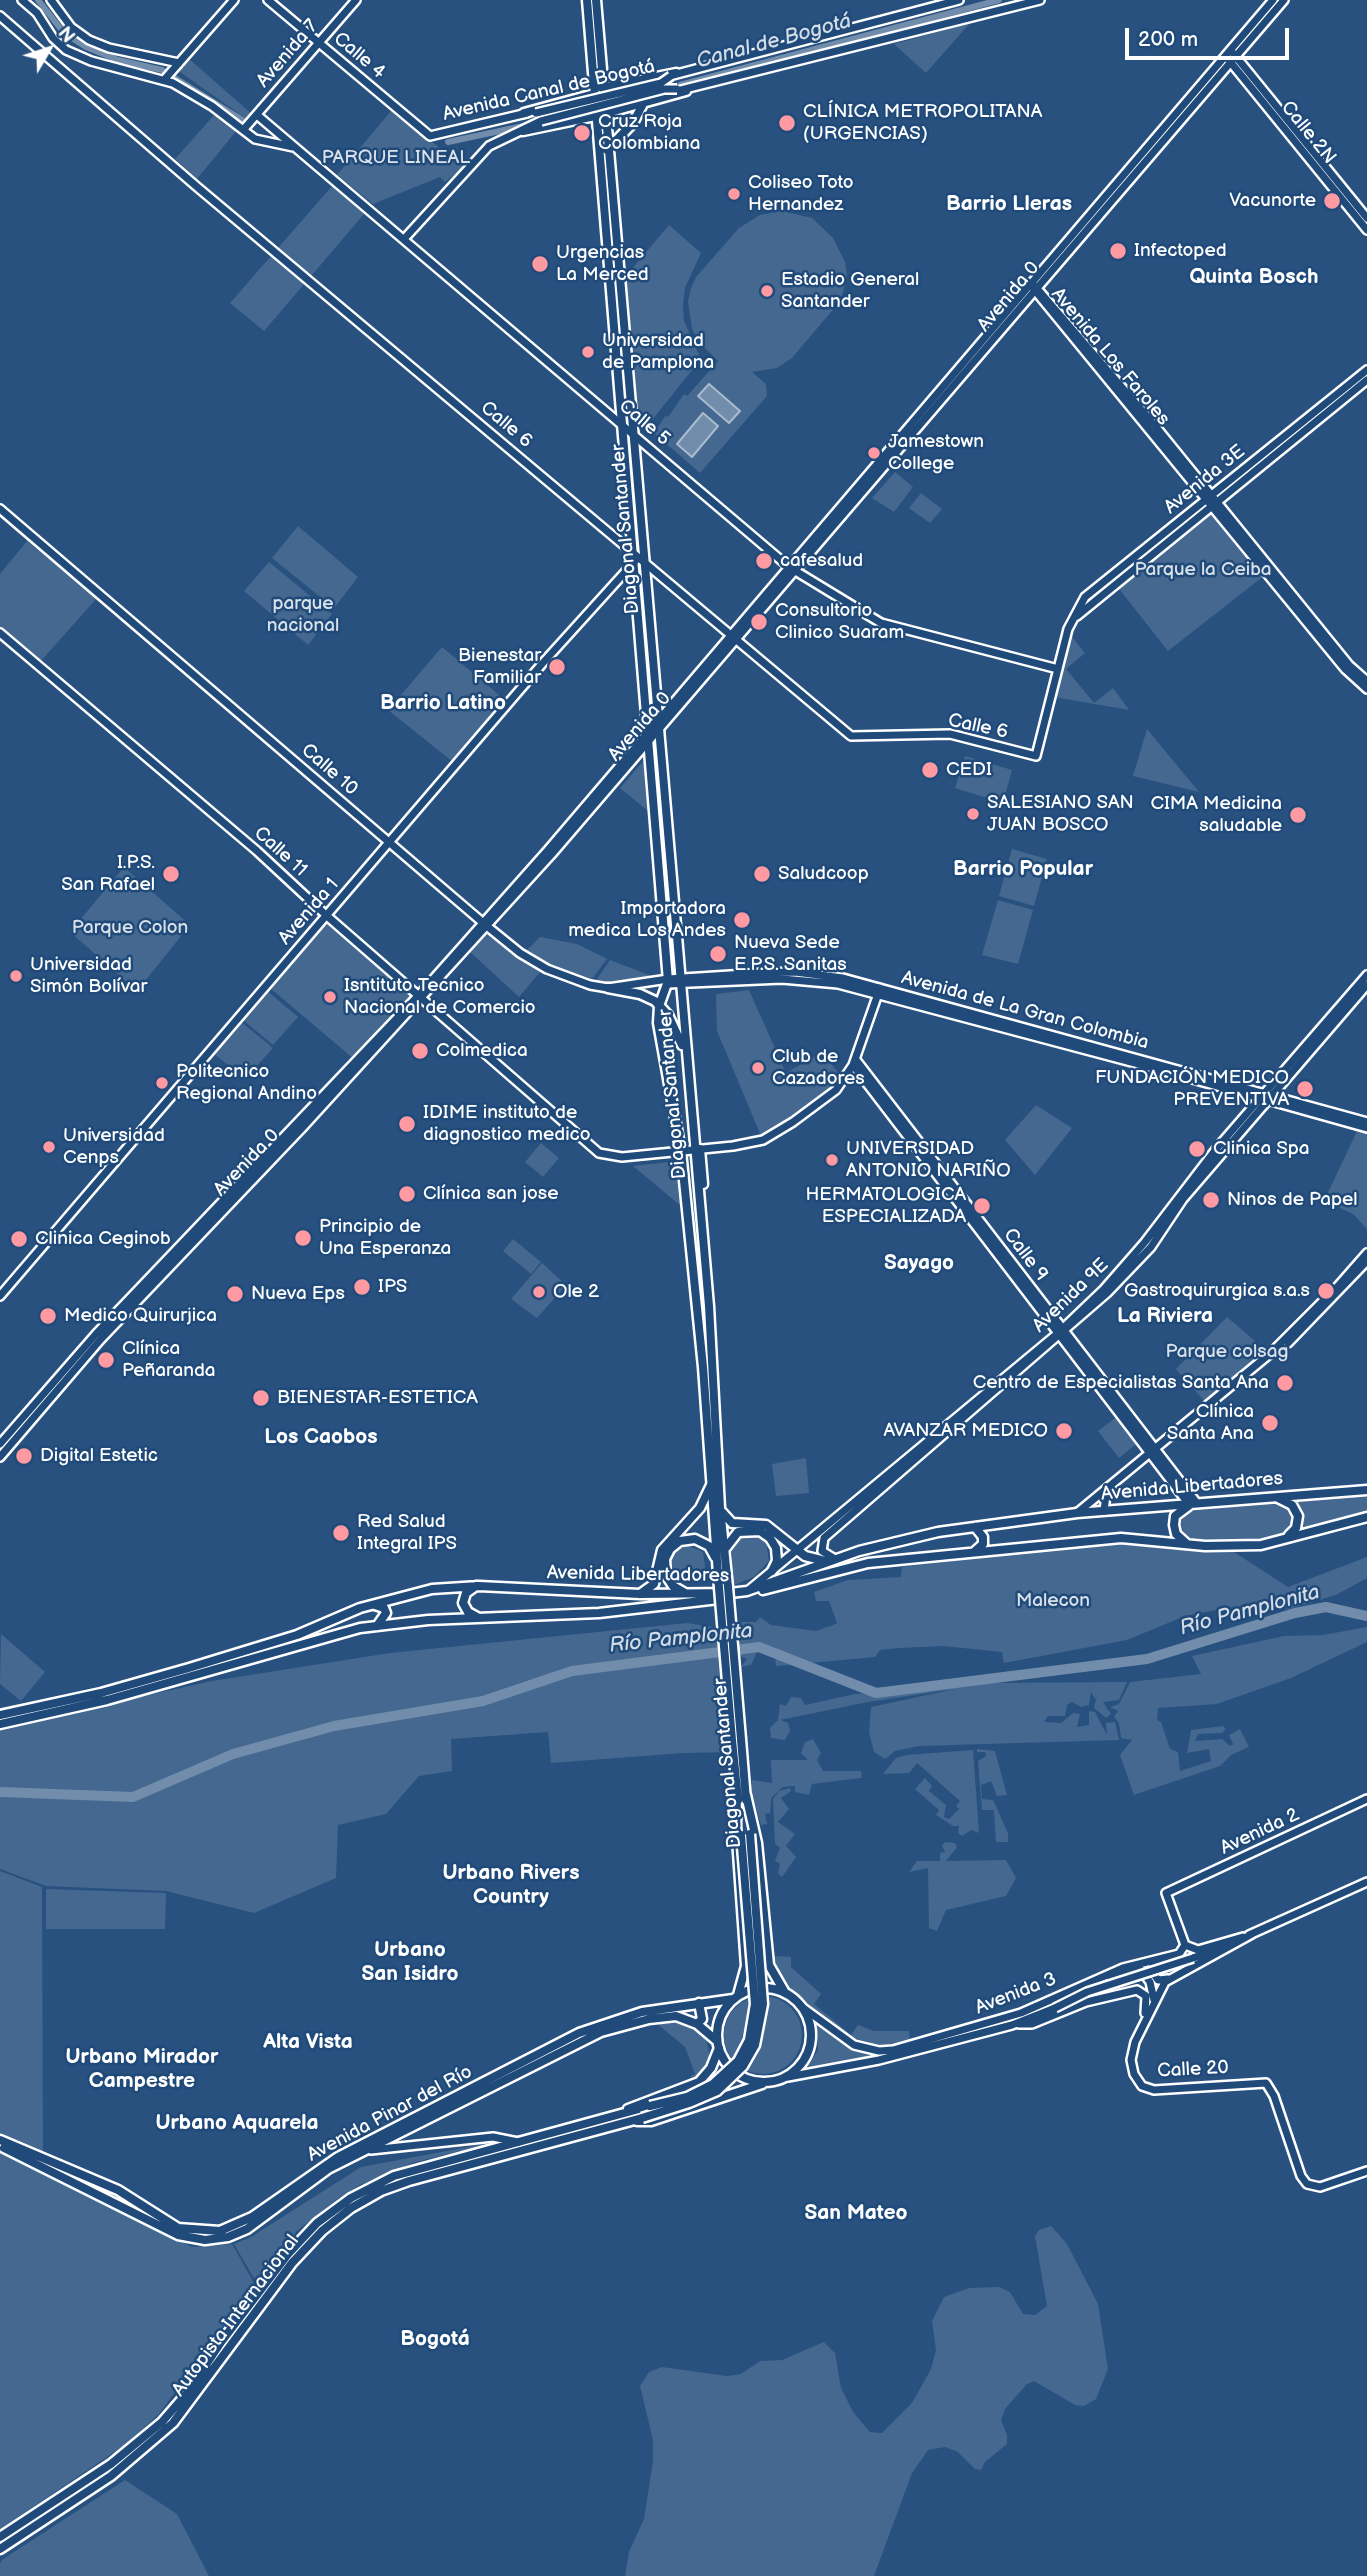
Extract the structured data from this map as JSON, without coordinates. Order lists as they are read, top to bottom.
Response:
{
  "streets": {
    "main road": [
      "Diagonal Santander",
      "Avenida Libertadores",
      "Avenida Pinar del Río",
      "Autopista Internacional"
    ],
    "street": [
      "Avenida 7",
      "Calle 4",
      "Avenida Canal de Bogotá",
      "Calle 2N",
      "Avenida 0",
      "Avenida Los Faroles",
      "Calle 5",
      "Calle 6",
      "Avenida 3E",
      "Calle 10",
      "Calle 11",
      "Avenida 1",
      "Avenida de La Gran Colombia",
      "Calle 9",
      "Avenida 9E",
      "Avenida 2",
      "Avenida 3",
      "Calle 20"
    ]
  },
  "crossings": [
    ["Avenida 7", "Calle 4"],
    ["Avenida 7", "Calle 5"],
    ["Calle 4", "Avenida Canal de Bogotá"],
    ["Avenida Canal de Bogotá", "Calle 5"],
    ["Calle 2N", "Avenida 0"],
    ["Avenida 0", "Avenida Los Faroles"],
    ["Avenida 0", "Calle 5"],
    ["Avenida 0", "Calle 6"],
    ["Avenida 0", "Diagonal Santander"],
    ["Avenida 0", "Calle 10"],
    ["Avenida 0", "Calle 11"],
    ["Avenida Los Faroles", "Avenida 3E"],
    ["Calle 5", "Avenida 3E"],
    ["Calle 5", "Diagonal Santander"],
    ["Calle 6", "Avenida 3E"],
    ["Calle 6", "Diagonal Santander"],
    ["Calle 6", "Avenida 1"],
    ["Diagonal Santander", "Calle 10"],
    ["Diagonal Santander", "Calle 11"],
    ["Diagonal Santander", "Avenida 1"],
    ["Diagonal Santander", "Avenida de La Gran Colombia"],
    ["Diagonal Santander", "Autopista Internacional"],
    ["Calle 10", "Avenida 1"],
    ["Calle 10", "Avenida de La Gran Colombia"],
    ["Calle 11", "Avenida 1"],
    ["Avenida de La Gran Colombia", "Avenida 9E"],
    ["Calle 9", "Avenida 9E"],
    ["Calle 9", "Avenida Libertadores"],
    ["Avenida 9E", "Avenida Libertadores"],
    ["Avenida 2", "Avenida 3"],
    ["Avenida 3", "Calle 20"],
    ["Avenida 3", "Avenida Pinar del Río"],
    ["Avenida 3", "Autopista Internacional"],
    ["Avenida Pinar del Río", "Autopista Internacional"]
  ],
  "districts": [
    "Barrio Lleras",
    "Quinta Bosch",
    "Barrio Latino",
    "Barrio Popular",
    "Sayago",
    "La Riviera",
    "Los Caobos",
    "Urbano Rivers Country",
    "Urbano San Isidro",
    "Alta Vista",
    "Urbano Mirador Campestre",
    "Urbano Aquarela",
    "San Mateo",
    "Bogotá"
  ],
  "water": ["Canal de Bogotá", "Río Pamplonita"],
  "parks": [
    "PARQUE LINEAL",
    "Parque la Ceiba",
    "parque nacional",
    "Parque Colon",
    "Parque colsag",
    "Malecon"
  ],
  "places": [
    "CLÍNICA METROPOLITANA (URGENCIAS)",
    "Cruz Roja Colombiana",
    "Coliseo Toto Hernandez",
    "Vacunorte",
    "Infectoped",
    "Urgencias La Merced",
    "Estadio General Santander",
    "Universidad de Pamplona",
    "Jamestown College",
    "cafesalud",
    "Consultorio Clinico Suaram",
    "Bienestar Familiar",
    "CEDI",
    "SALESIANO SAN JUAN BOSCO",
    "CIMA Medicina saludable",
    "I.P.S. San Rafael",
    "Saludcoop",
    "Importadora medica Los Andes",
    "Nueva Sede E.P.S. Sanitas",
    "Universidad Simón Bolívar",
    "Isntituto Tecnico Nacional de Comercio",
    "Colmedica",
    "Club de Cazadores",
    "Politecnico Regional Andino",
    "FUNDACIÓN MEDICO PREVENTIVA",
    "IDIME instituto de diagnostico medico",
    "Universidad Cenps",
    "Clinica Spa",
    "UNIVERSIDAD ANTONIO NARIÑO",
    "Clínica san jose",
    "Ninos de Papel",
    "HERMATOLOGICA ESPECIALIZADA",
    "Principio de Una Esperanza",
    "Clinica Ceginob",
    "IPS",
    "Gastroquirurgica s.a.s",
    "Ole 2",
    "Nueva Eps",
    "Medico Quirurjica",
    "Clínica Peñaranda",
    "Centro de Especialistas Santa Ana",
    "BIENESTAR-ESTETICA",
    "Clínica Santa Ana",
    "AVANZAR MEDICO",
    "Digital Estetic",
    "Red Salud Integral IPS"
  ],
  "scale_bar": "200 m",
  "north": "top right"
}
